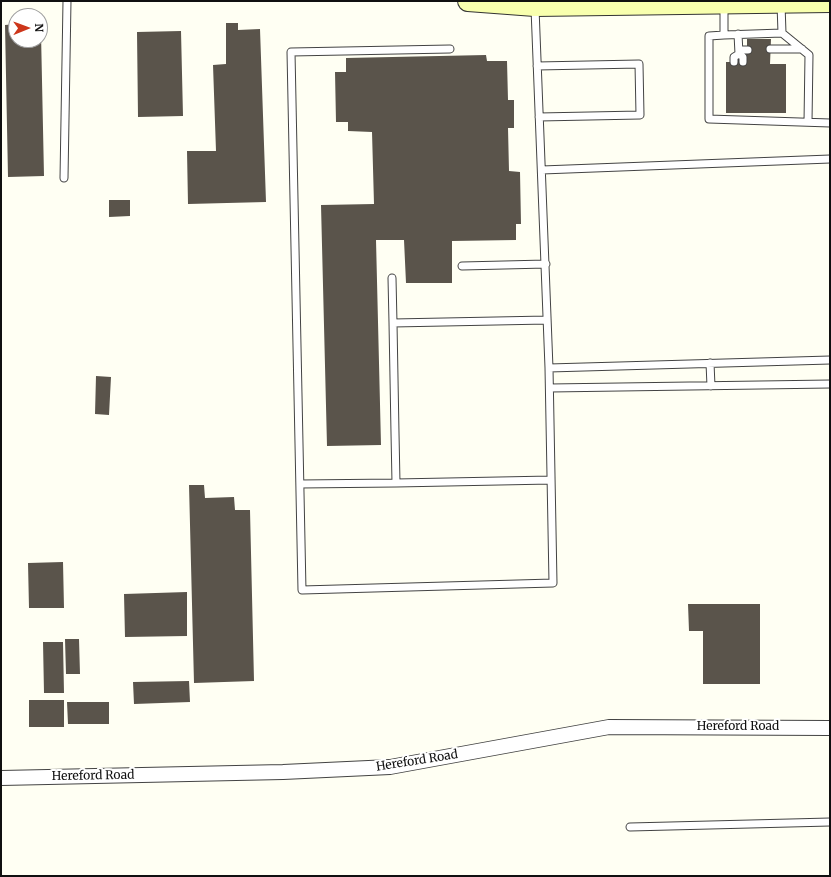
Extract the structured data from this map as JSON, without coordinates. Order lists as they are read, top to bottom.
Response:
{
  "streets": {
    "street": ["Hereford Road"]
  },
  "north": "right"
}
